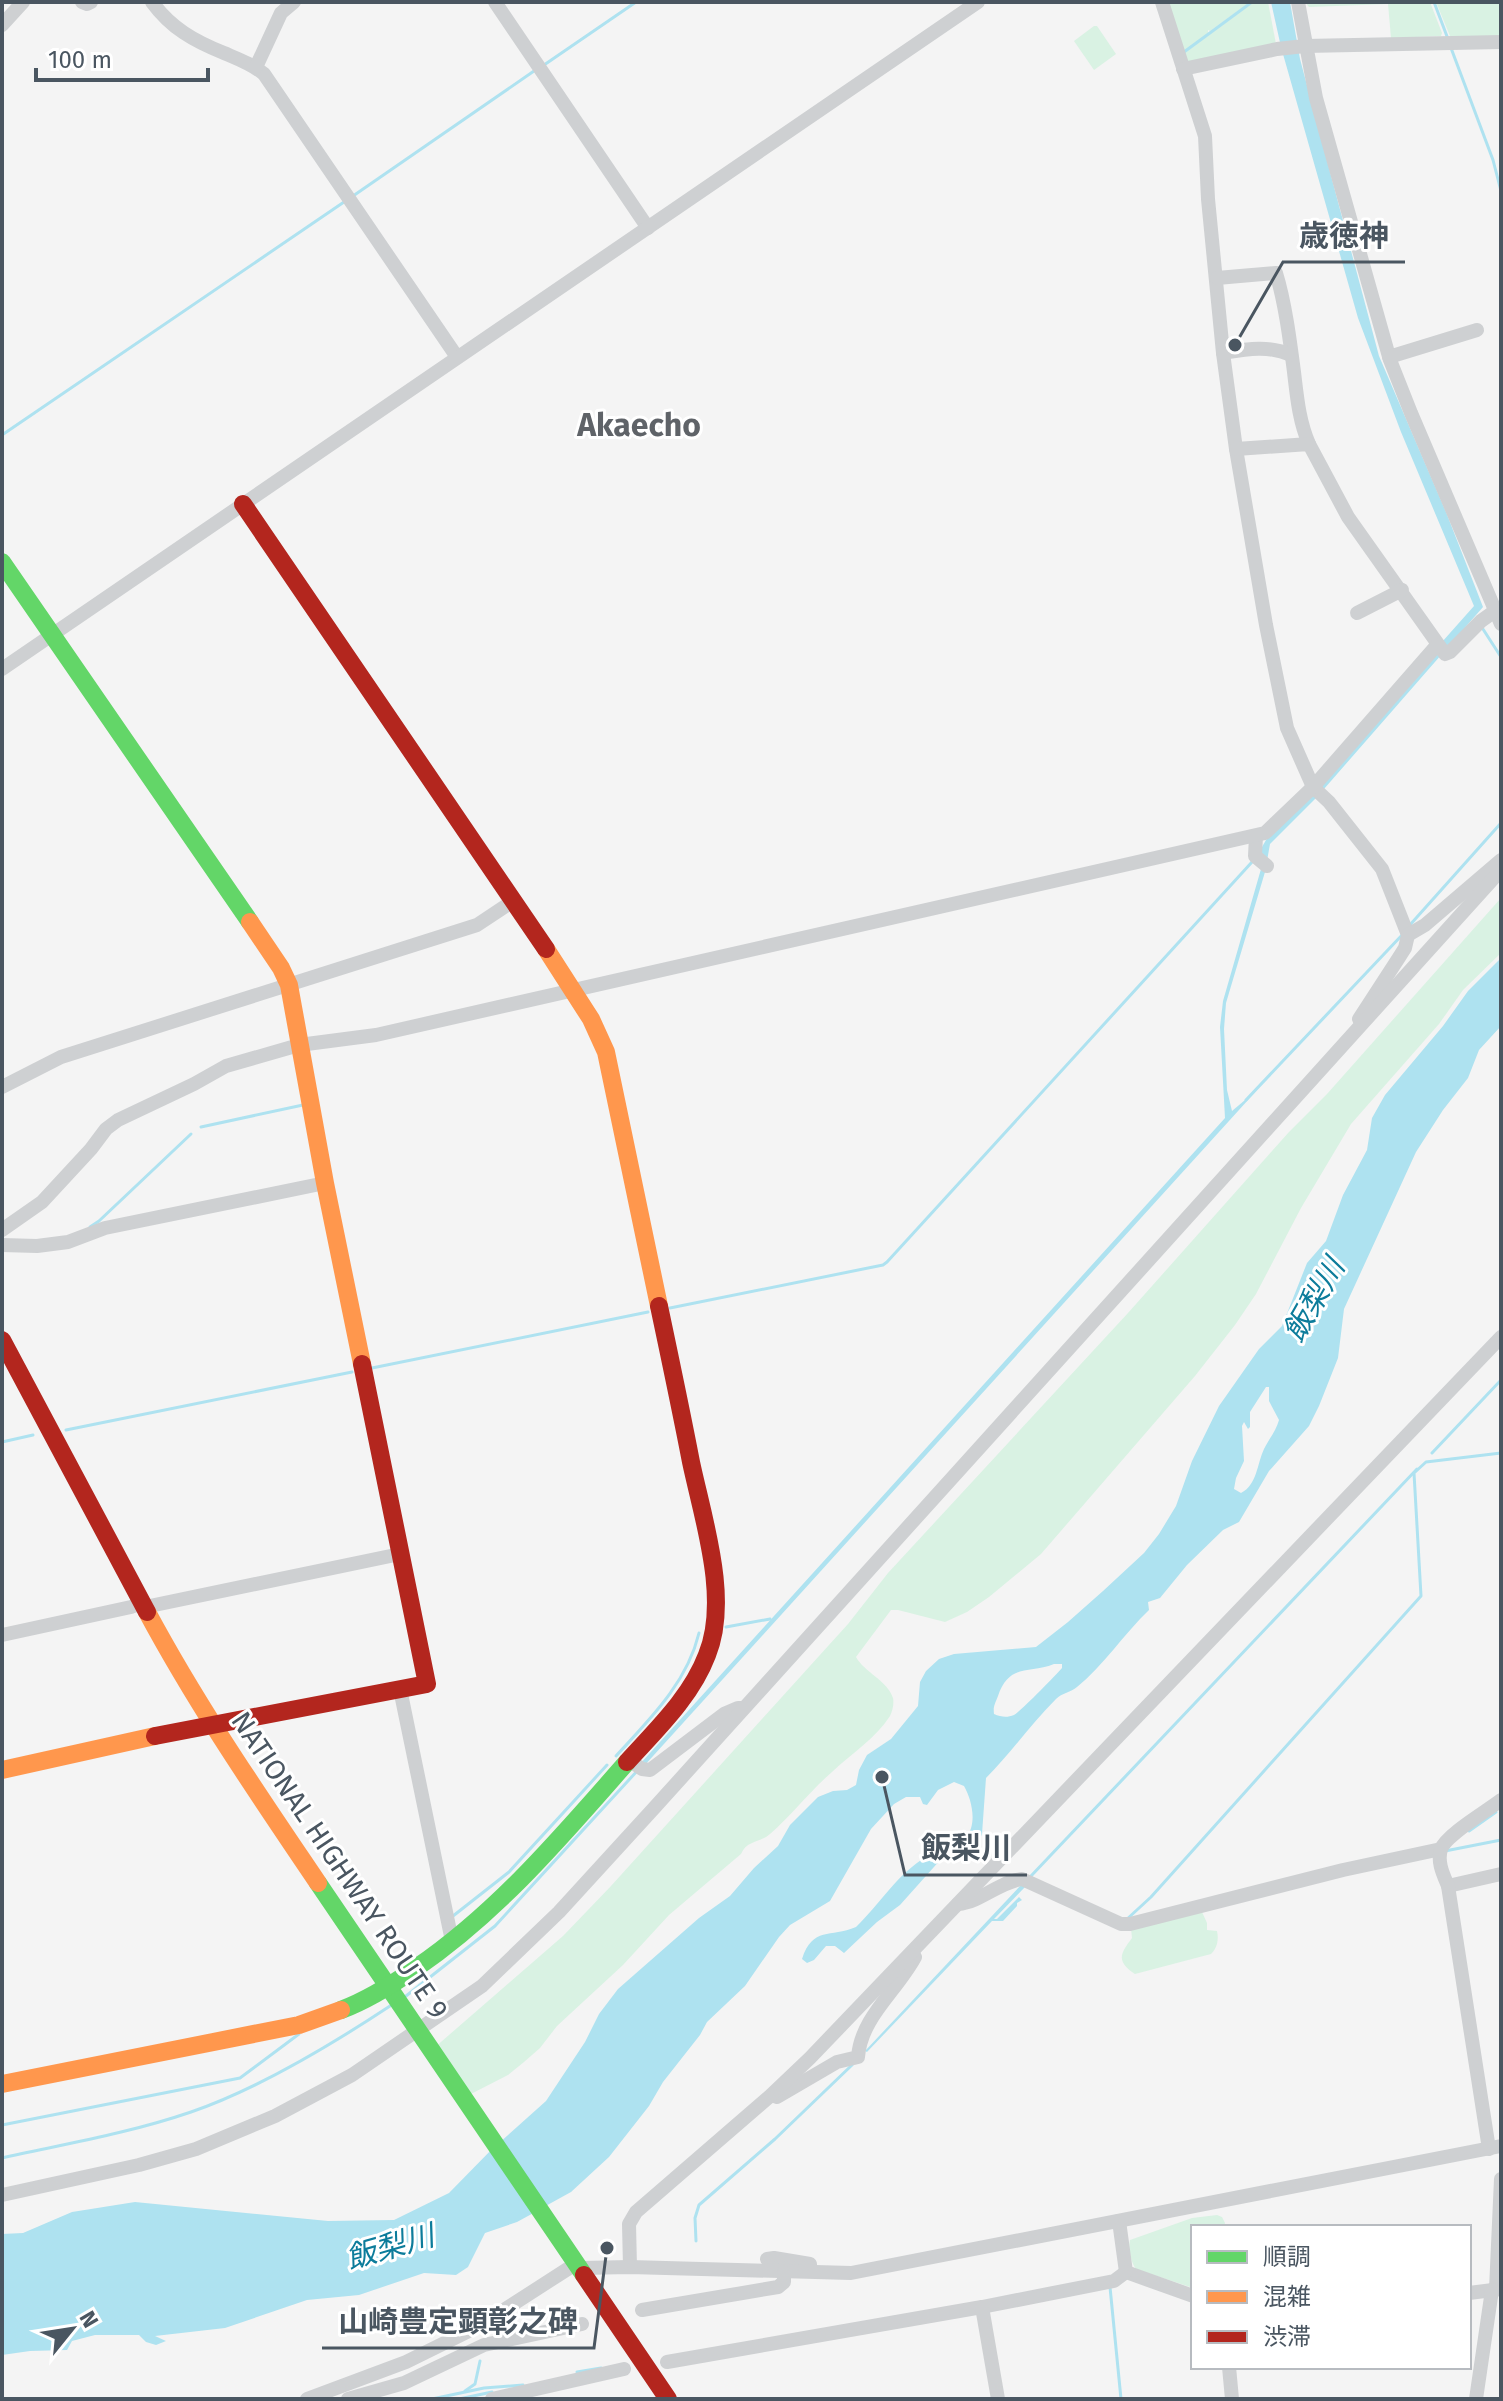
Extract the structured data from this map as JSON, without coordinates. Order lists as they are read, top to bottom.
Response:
{
  "streets": {
    "main road": ["NATIONAL HIGHWAY ROUTE 9"]
  },
  "districts": ["Akaecho"],
  "water": ["飯梨川"],
  "places": ["歳徳神", "飯梨川", "山崎豊定顕彰之碑"],
  "legend": ["順調", "混雑", "渋滞"],
  "scale_bar": "100 m",
  "north": "top right"
}
